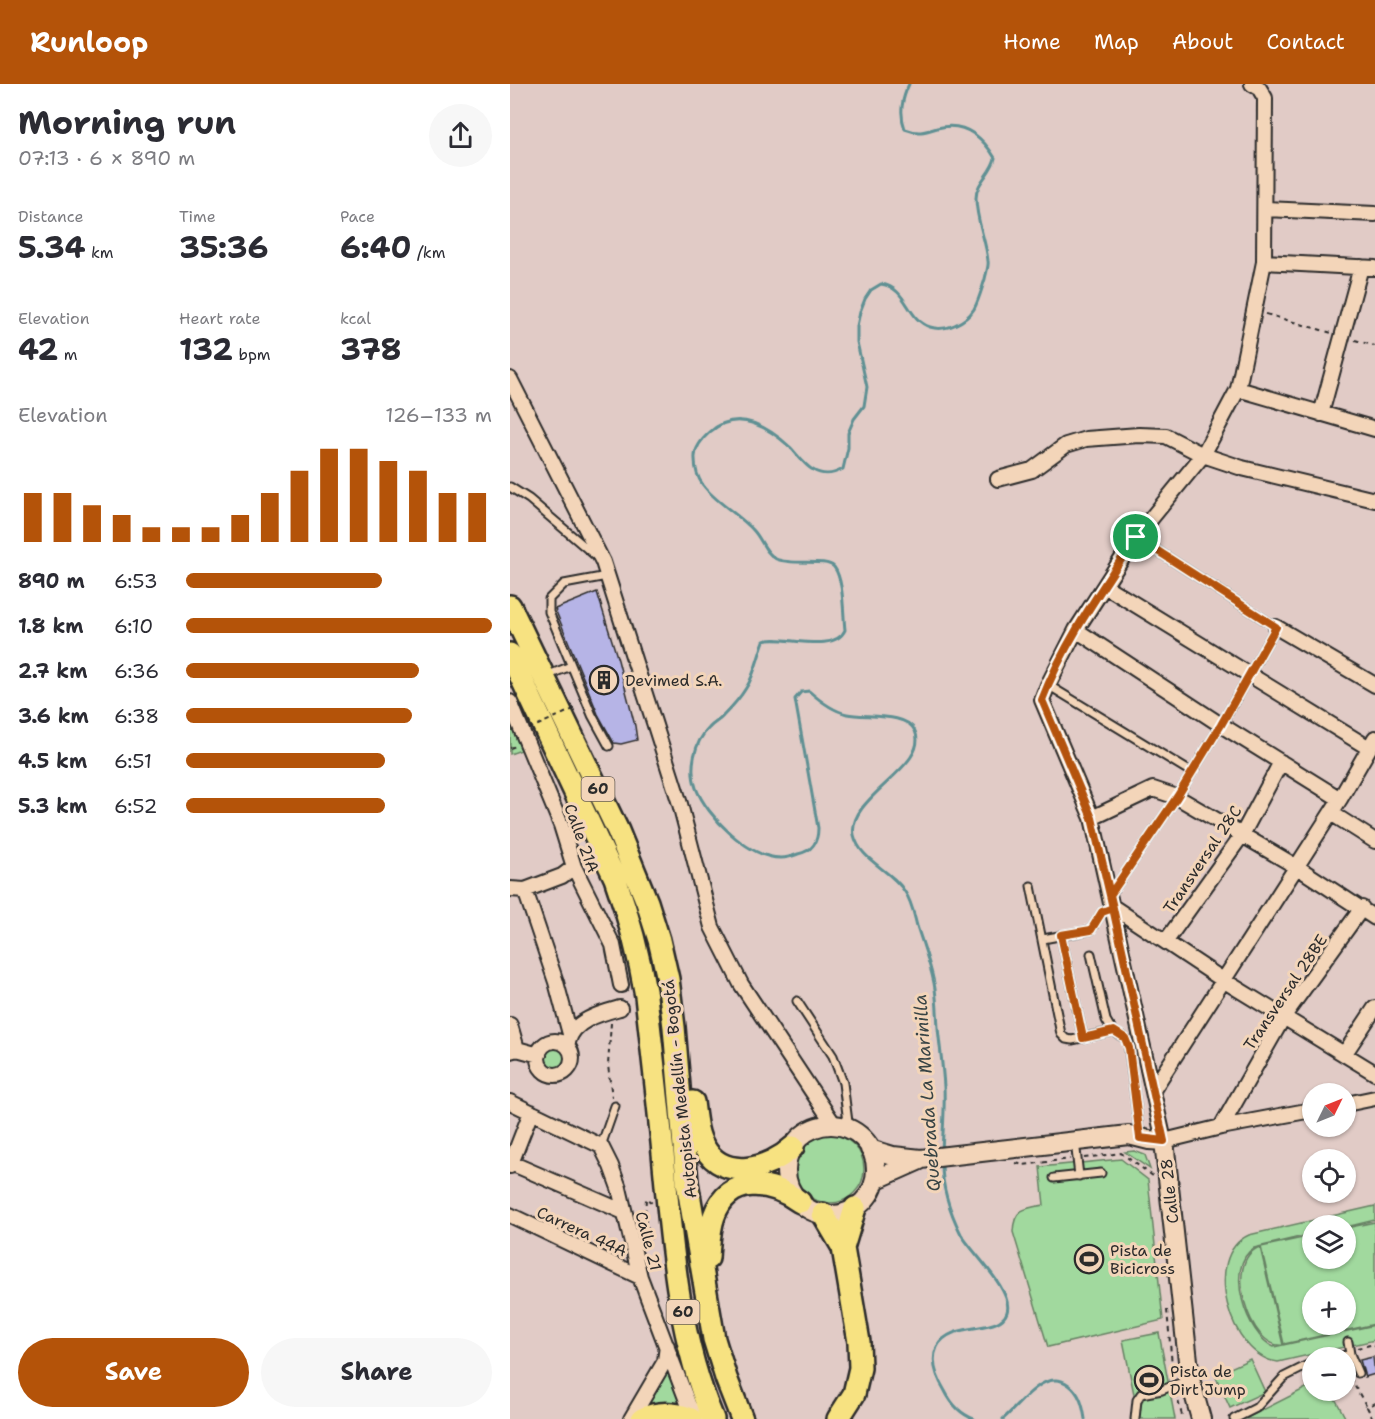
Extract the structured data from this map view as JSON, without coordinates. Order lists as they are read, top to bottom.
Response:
{
  "streets": {
    "highway": ["60", "Autopista Medellín - Bogotá"],
    "main road": ["Calle 28"],
    "street": [
      "Calle 21A",
      "Transversal 28C",
      "Transversal 28BE",
      "Carrera 44A",
      "Calle 21"
    ]
  },
  "crossings": [
    ["Carrera 44A", "Calle 21"]
  ],
  "water": ["Quebrada La Marinilla"],
  "places": {
    "building": ["Devimed S.A."],
    "sports": ["Pista de Bicicross", "Pista de Dirt Jump"]
  },
  "north": "top right",
  "page": {
    "header": "Runloop",
    "nav": [
      "Home",
      "Map",
      "About",
      "Contact"
    ],
    "heading": ["Morning run", "07:13 · 6 × 890 m"],
    "stats": [
      ["Distance", "5.34 km"],
      ["Time", "35:36"],
      ["Pace", "6:40 /km"],
      ["Elevation", "42 m"],
      ["Heart rate", "132 bpm"],
      ["kcal", "378"]
    ],
    "chart": ["Elevation", "126–133 m"],
    "list": [
      {
        "name": "890 m",
        "note": "6:53"
      },
      {
        "name": "1.8 km",
        "note": "6:10"
      },
      {
        "name": "2.7 km",
        "note": "6:36"
      },
      {
        "name": "3.6 km",
        "note": "6:38"
      },
      {
        "name": "4.5 km",
        "note": "6:51"
      },
      {
        "name": "5.3 km",
        "note": "6:52"
      }
    ],
    "map_buttons": ["+", "−"],
    "buttons": ["Save", "Share"]
  }
}
